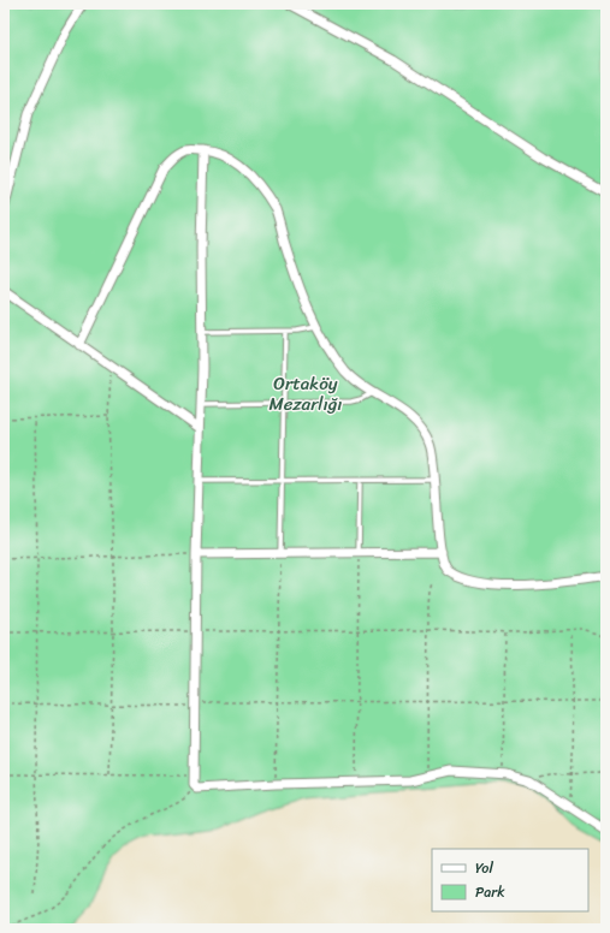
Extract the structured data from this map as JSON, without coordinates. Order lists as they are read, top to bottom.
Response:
{
  "parks": ["Ortaköy Mezarlığı"],
  "legend": ["Yol", "Park"]
}
